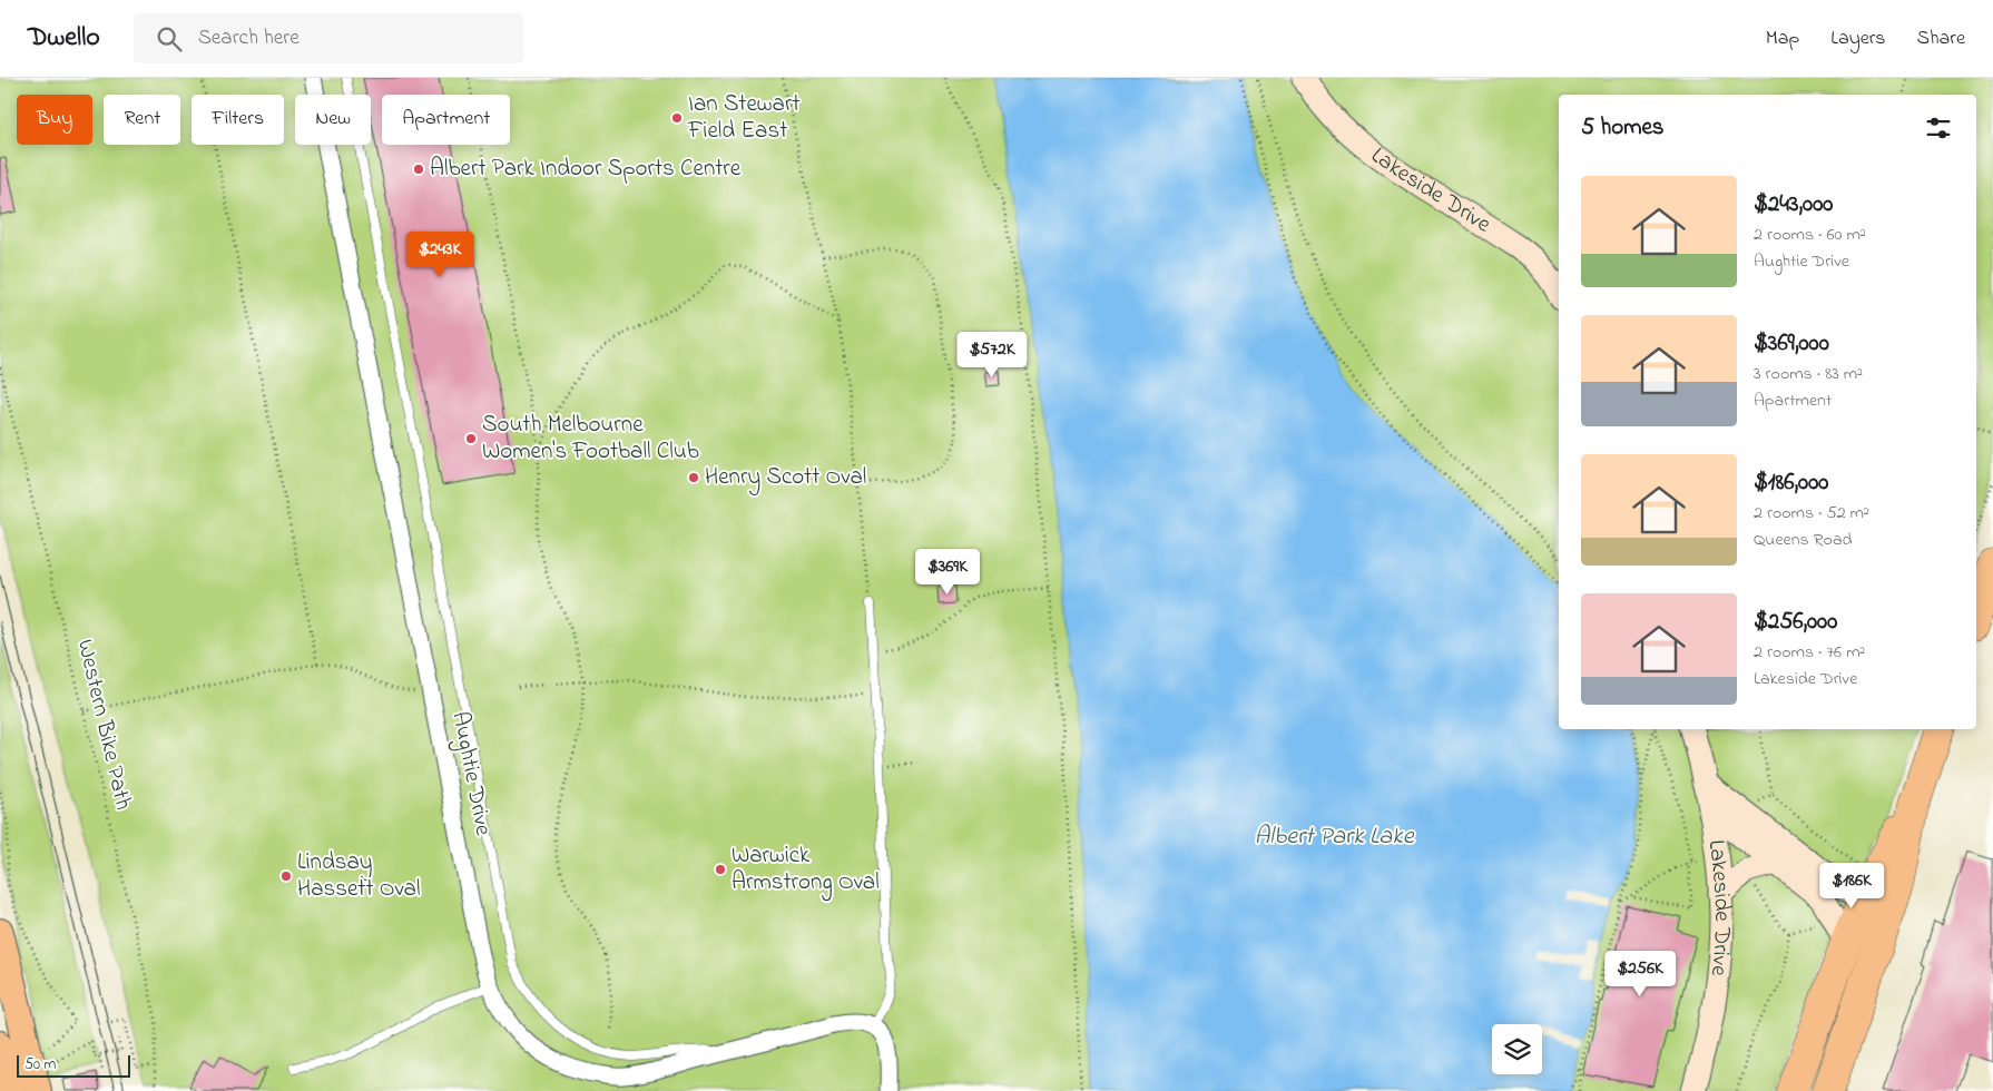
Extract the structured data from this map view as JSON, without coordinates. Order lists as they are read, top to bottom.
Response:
{
  "streets": {
    "street": ["Lakeside Drive", "Aughtie Drive"],
    "path": ["Western Bike Path"]
  },
  "water": ["Albert Park Lake"],
  "places": [
    "Ian Stewart Field East",
    "Albert Park Indoor Sports Centre",
    "South Melbourne Women's Football Club",
    "Henry Scott Oval",
    "Warwick Armstrong Oval",
    "Lindsay Hassett Oval"
  ],
  "scale_bar": "50 m",
  "page": {
    "header": "Dwello",
    "search": "Search here",
    "nav": ["Map", "Layers", "Share"],
    "chip": [
      "Buy",
      "Rent",
      "Filters",
      "New",
      "Apartment"
    ],
    "heading": "5 homes",
    "list": [
      {
        "name": "$243,000",
        "note": "2 rooms · 60 m² · Aughtie Drive"
      },
      {
        "name": "$369,000",
        "note": "3 rooms · 83 m² · Apartment"
      },
      {
        "name": "$186,000",
        "note": "2 rooms · 52 m² · Queens Road"
      },
      {
        "name": "$256,000",
        "note": "2 rooms · 76 m² · Lakeside Drive"
      }
    ],
    "price": [
      "$243K",
      "$572K",
      "$369K",
      "$186K",
      "$256K"
    ],
    "scale": "50 m"
  }
}
